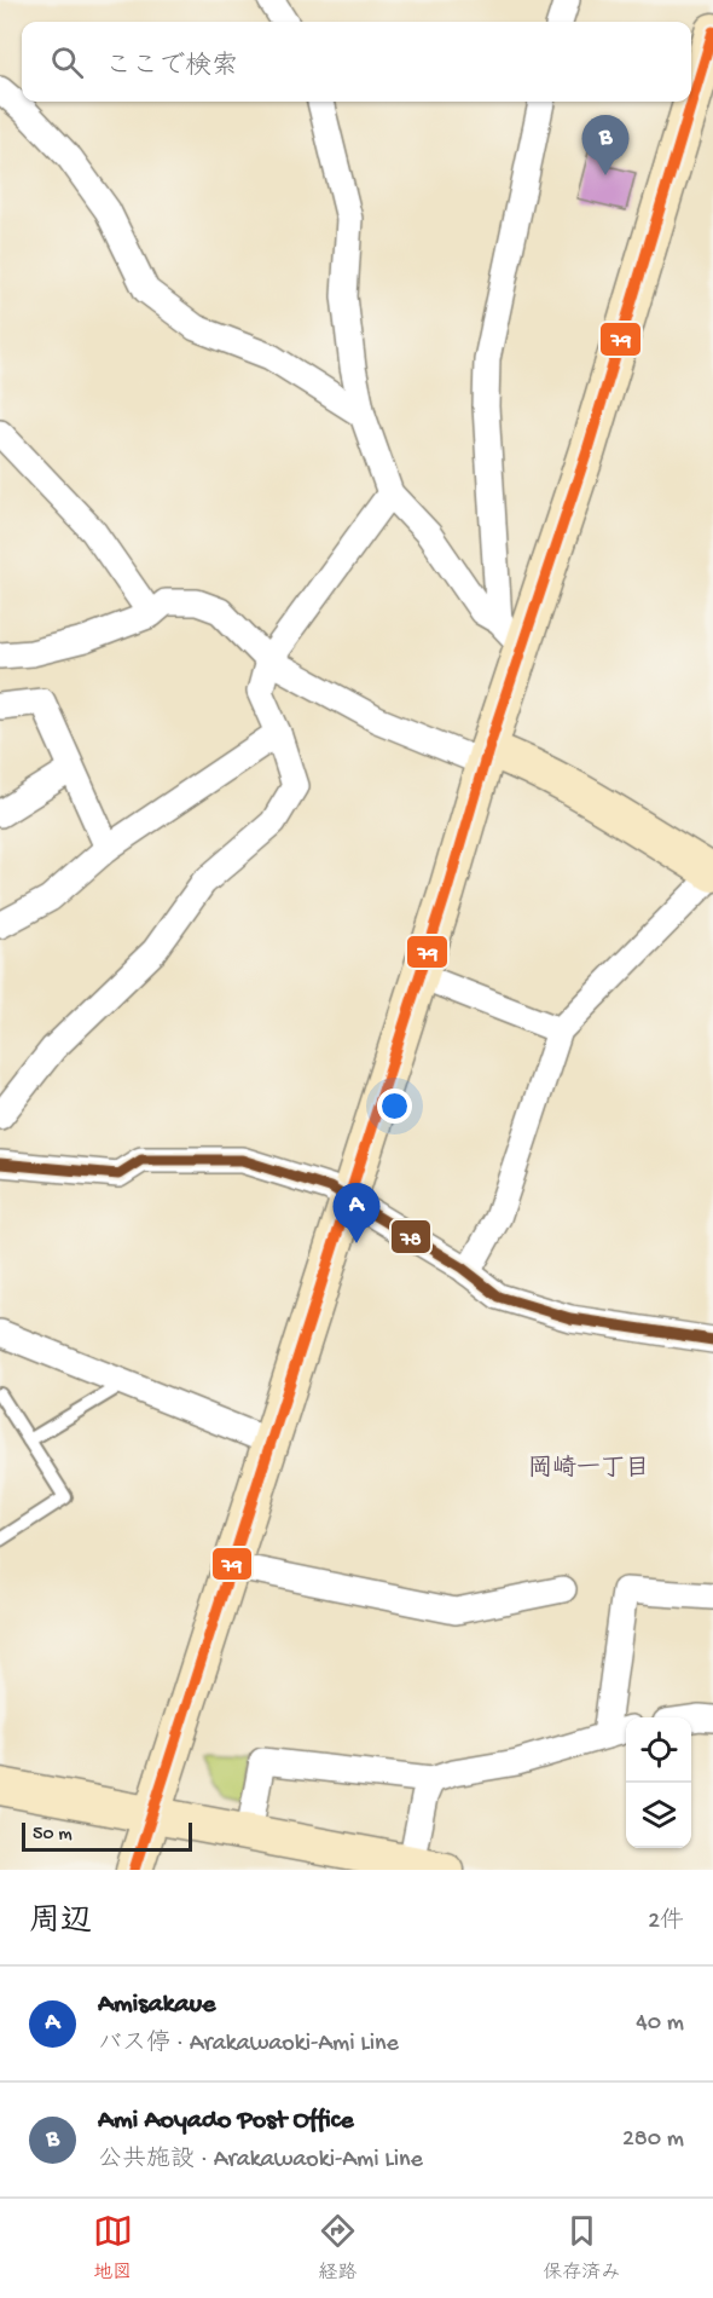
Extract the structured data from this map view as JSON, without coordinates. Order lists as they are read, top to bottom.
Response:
{
  "districts": ["岡崎一丁目"],
  "lines": ["transit line 79", "transit line 78"],
  "scale_bar": "50 m",
  "page": {
    "search": "ここで検索",
    "pins": ["B", "A"],
    "scale": "50 m",
    "heading": ["周辺", "2件"],
    "list": [
      {
        "mark": "A",
        "name": "Amisakaue",
        "note": "バス停 · Arakawaoki-Ami Line",
        "value": "40 m"
      },
      {
        "mark": "B",
        "name": "Ami Aoyado Post Office",
        "note": "公共施設 · Arakawaoki-Ami Line",
        "value": "280 m"
      }
    ],
    "nav": ["地図", "経路", "保存済み"]
  }
}
